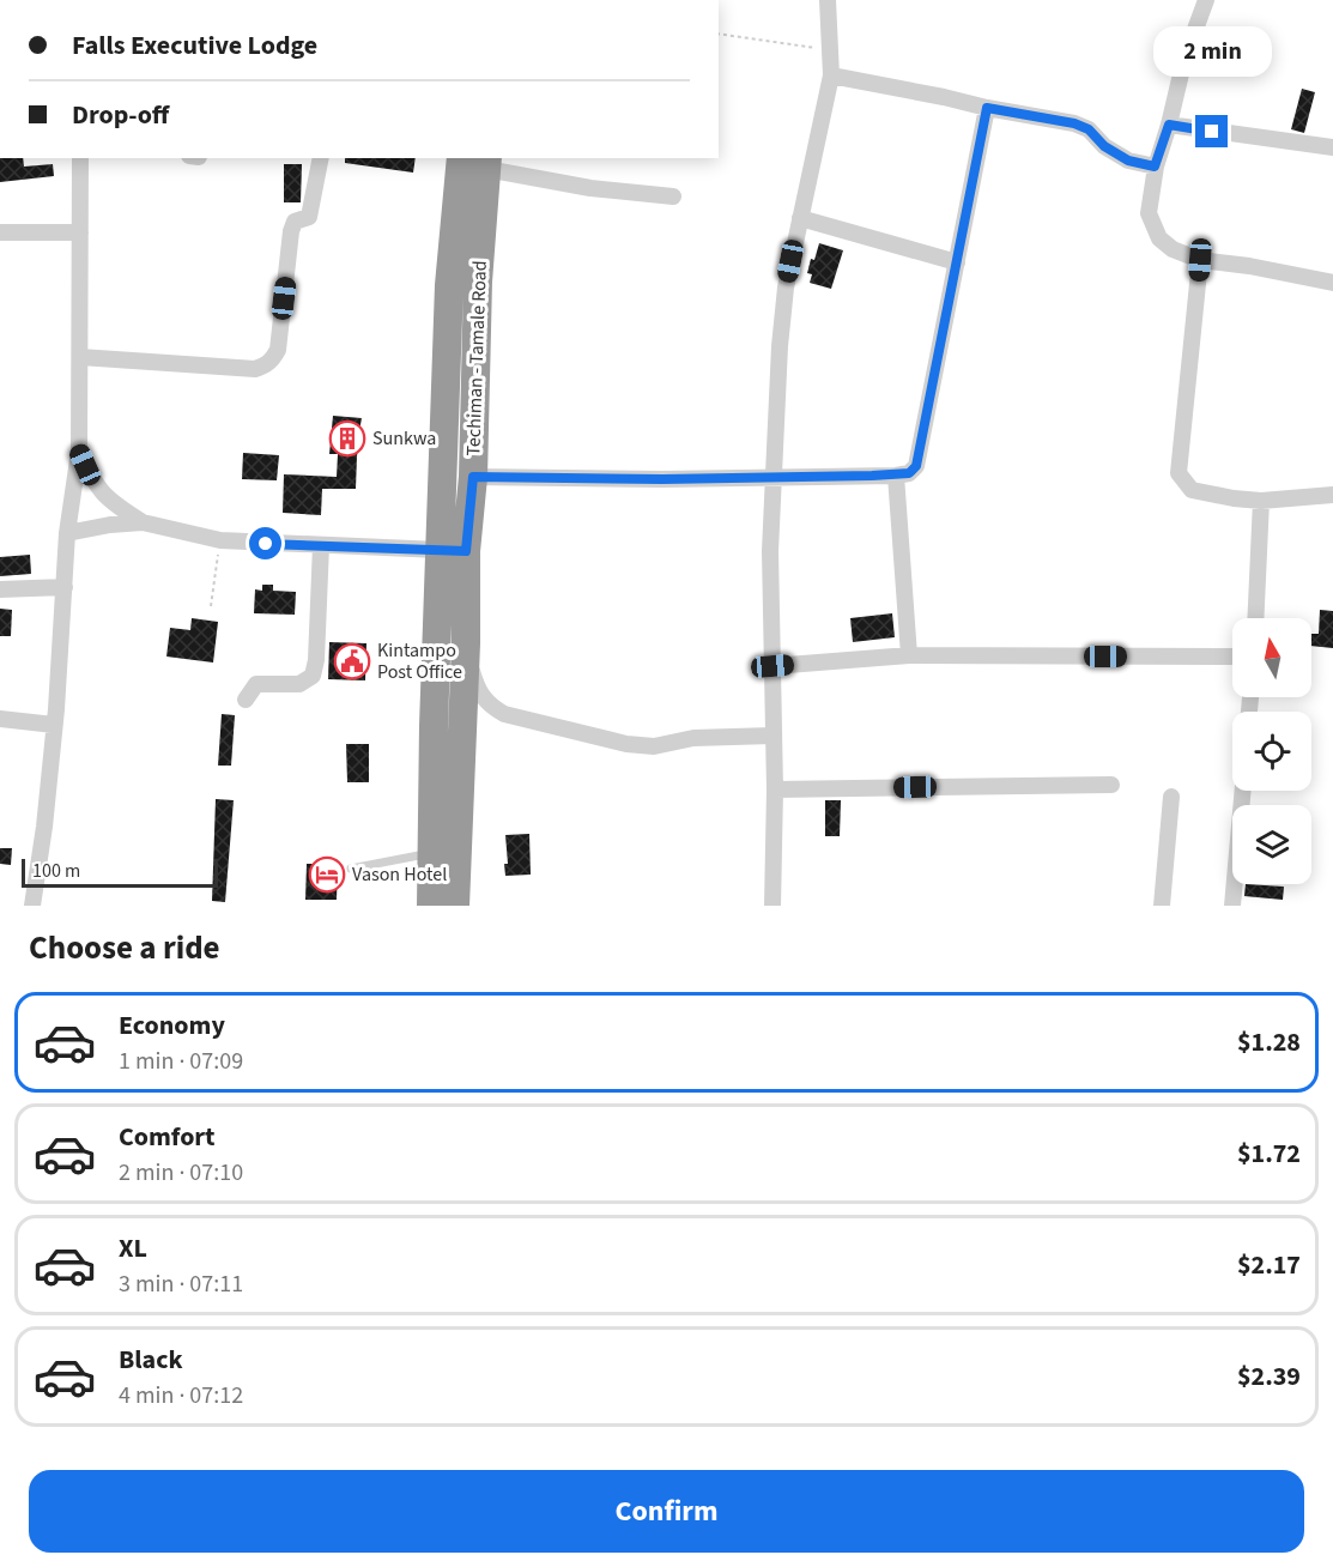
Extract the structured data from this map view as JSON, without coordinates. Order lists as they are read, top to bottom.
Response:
{
  "streets": {
    "highway": ["Techiman - Tamale Road"]
  },
  "places": {
    "building": ["Sunkwa"],
    "public building": ["Kintampo Post Office"],
    "hotel": ["Vason Hotel"]
  },
  "scale_bar": "100 m",
  "north": "top",
  "page": {
    "banner": ["Falls Executive Lodge", "Drop-off"],
    "bubble": "2 min",
    "scale": "100 m",
    "heading": "Choose a ride",
    "list": [
      {
        "name": "Economy",
        "note": "1 min · 07:09",
        "value": "$1.28"
      },
      {
        "name": "Comfort",
        "note": "2 min · 07:10",
        "value": "$1.72"
      },
      {
        "name": "XL",
        "note": "3 min · 07:11",
        "value": "$2.17"
      },
      {
        "name": "Black",
        "note": "4 min · 07:12",
        "value": "$2.39"
      }
    ],
    "buttons": "Confirm"
  }
}
